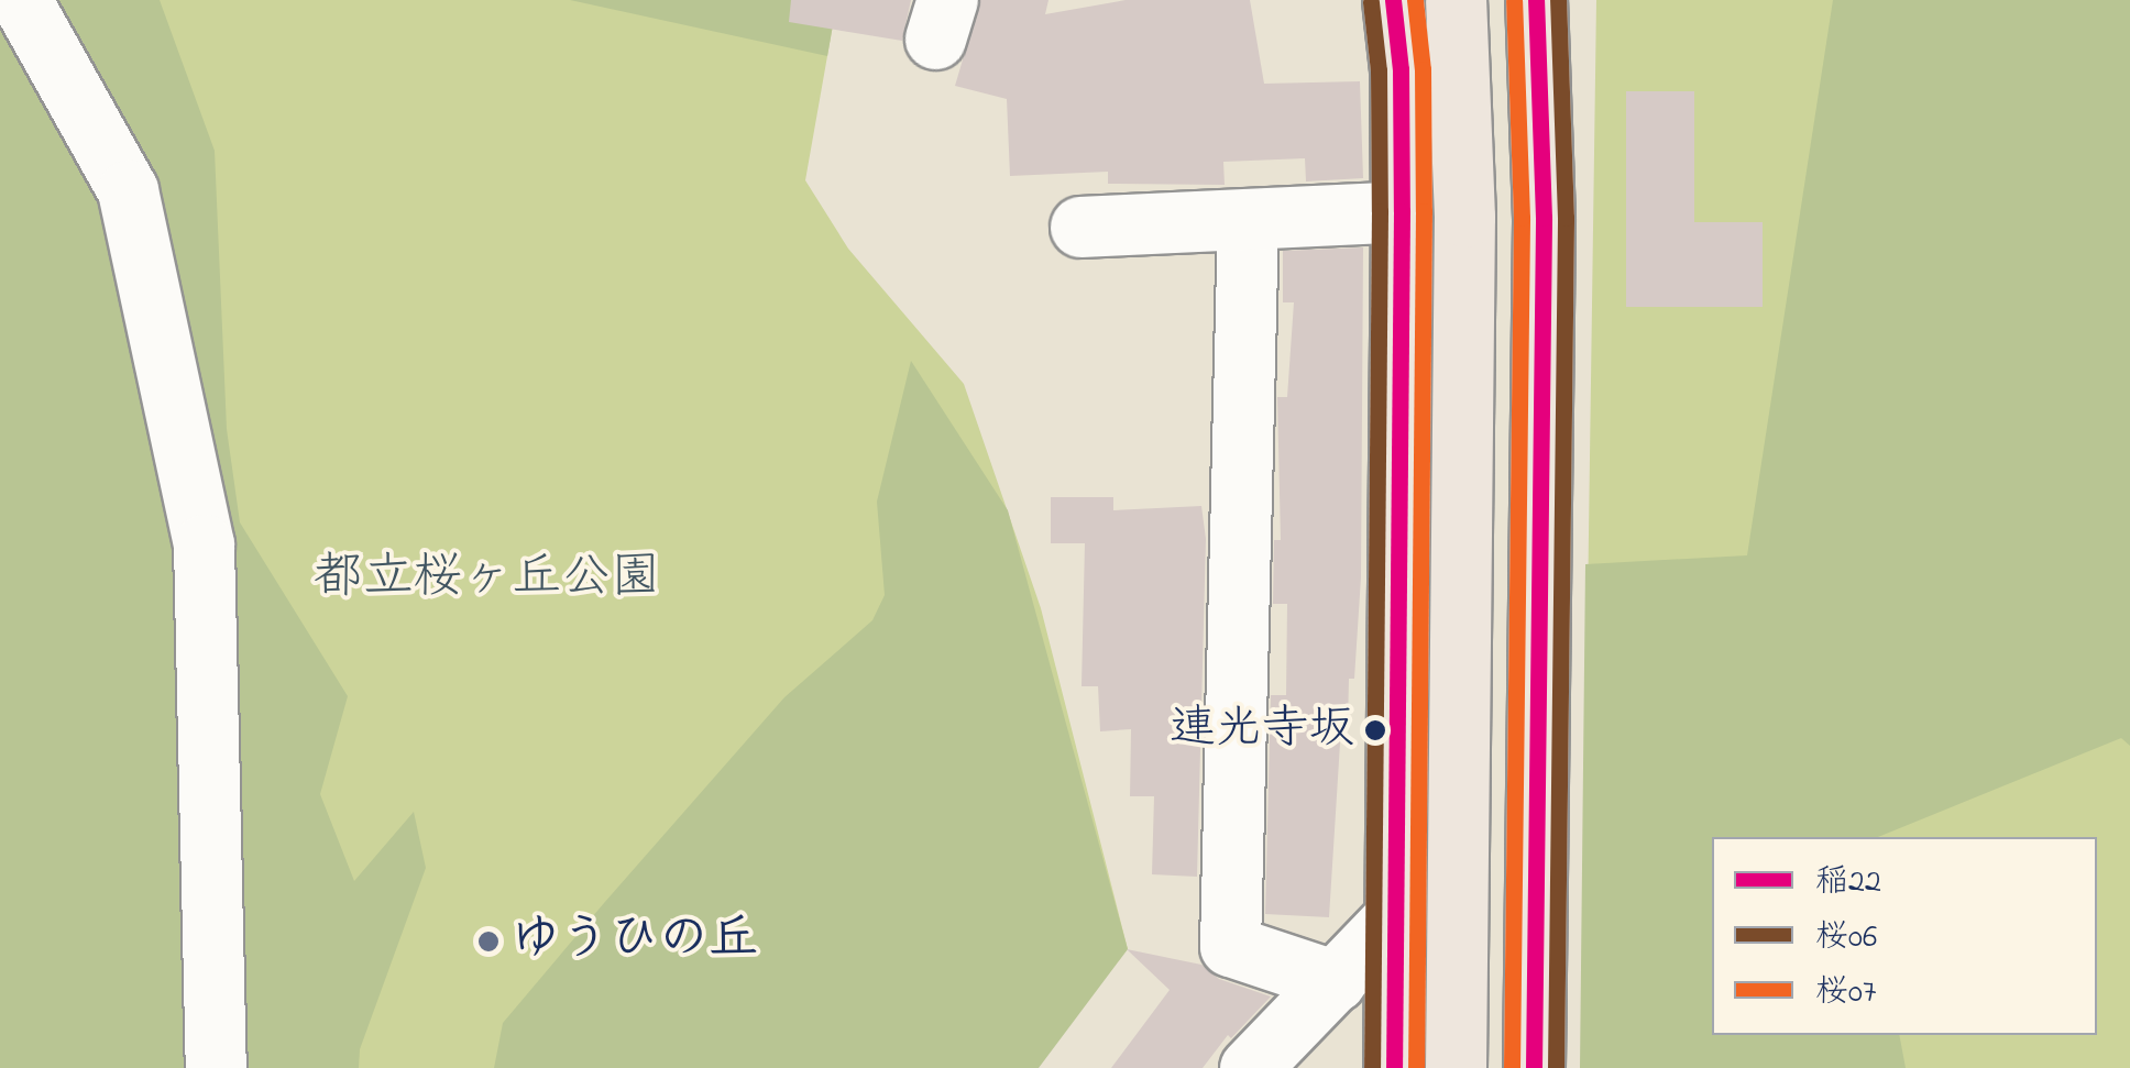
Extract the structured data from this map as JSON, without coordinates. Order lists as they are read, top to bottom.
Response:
{
  "parks": ["都立桜ヶ丘公園"],
  "places": ["連光寺坂", "ゆうひの丘"],
  "lines": ["transit line 稲22", "transit line 桜06", "transit line 桜07"],
  "legend": ["稲22", "桜06", "桜07"]
}
